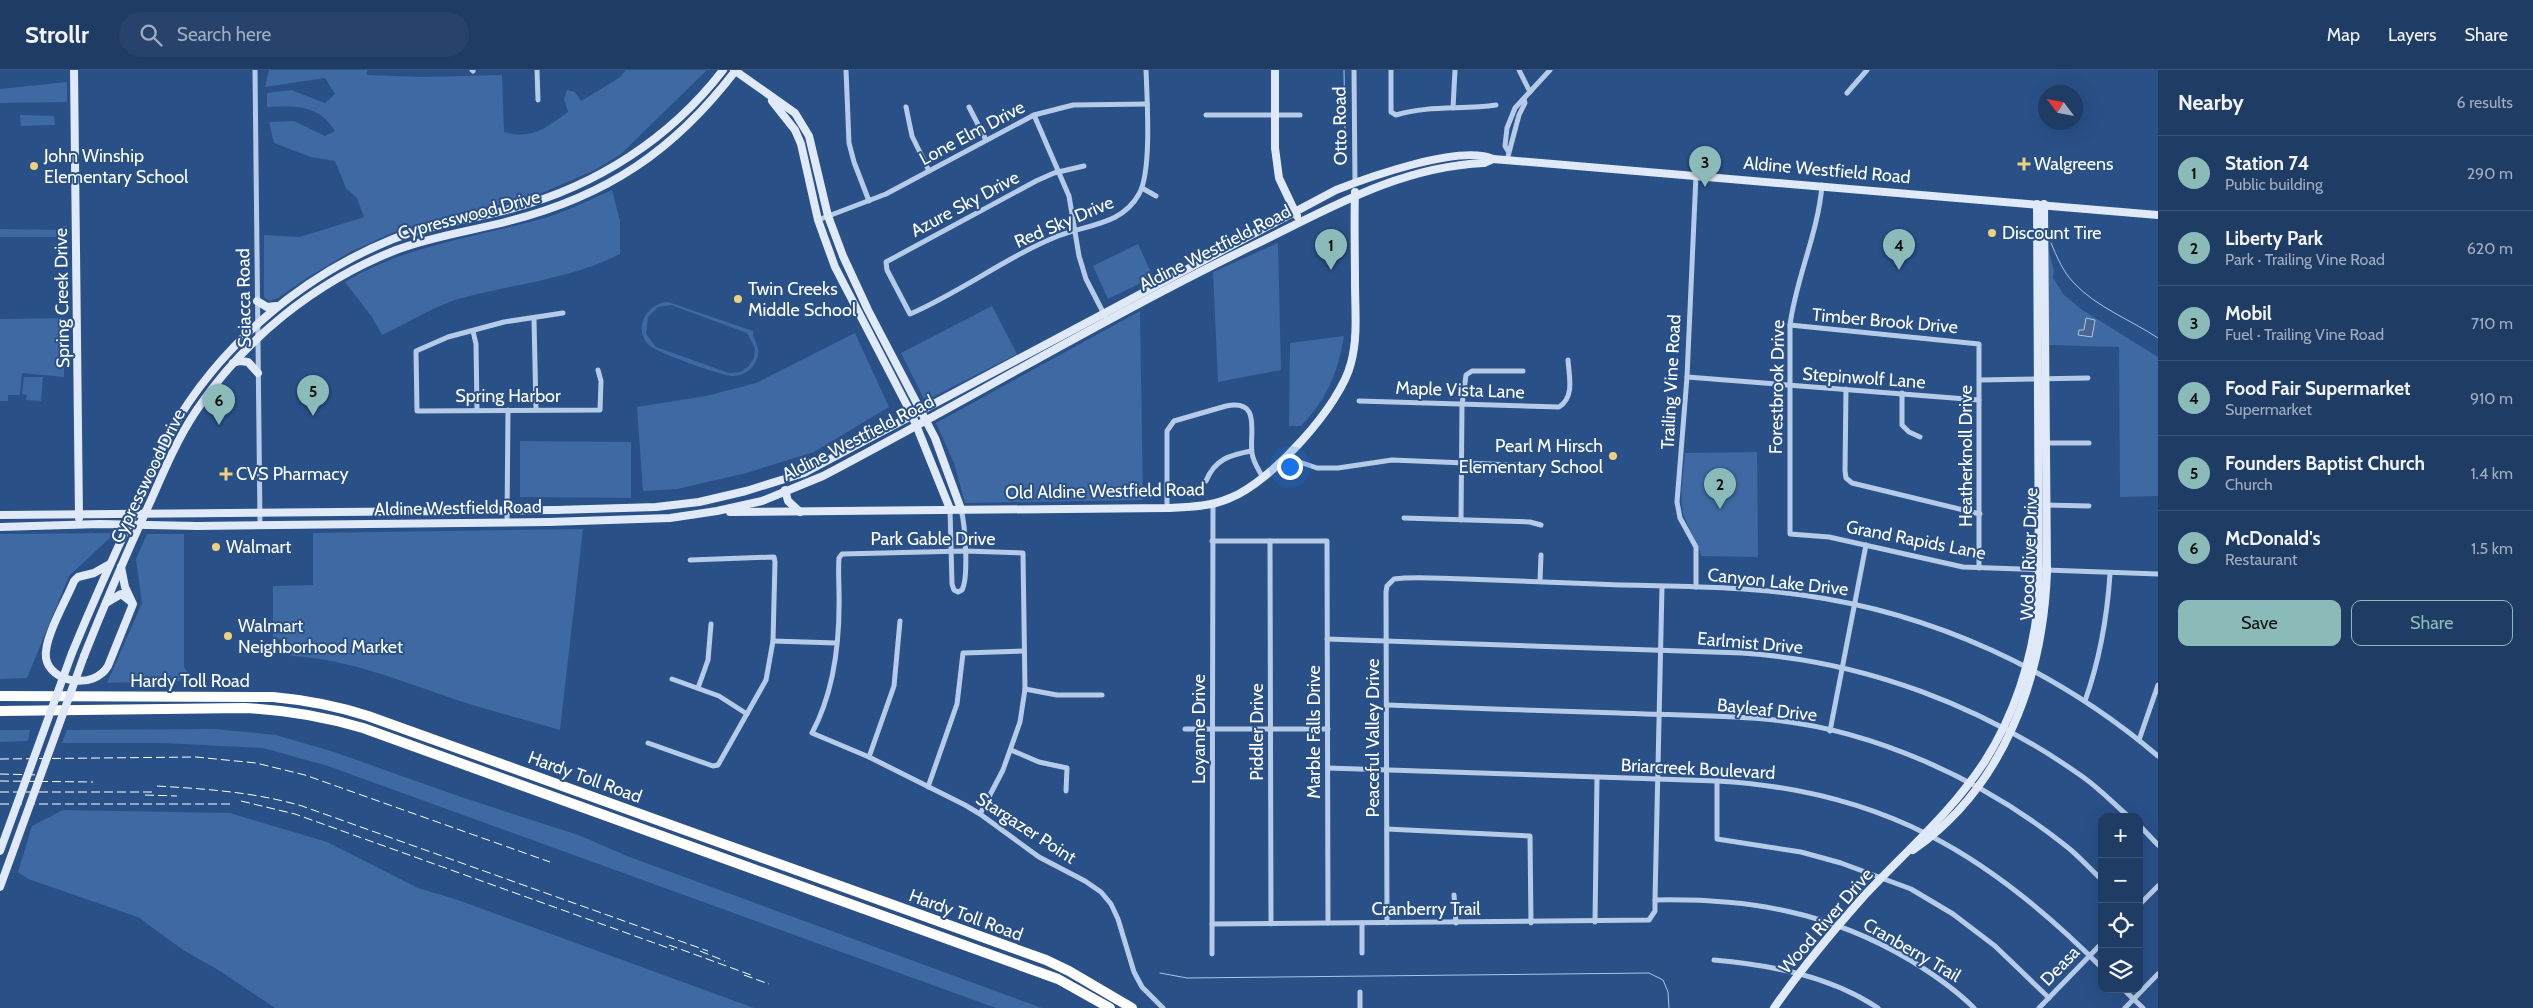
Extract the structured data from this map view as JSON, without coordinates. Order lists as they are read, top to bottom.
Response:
{
  "streets": {
    "highway": ["Hardy Toll Road"],
    "main road": [
      "Aldine Westfield Road",
      "Cypresswood Drive",
      "Spring Creek Drive",
      "Old Aldine Westfield Road",
      "Wood River Drive"
    ],
    "street": [
      "Otto Road",
      "Lone Elm Drive",
      "Azure Sky Drive",
      "Red Sky Drive",
      "Sciacca Road",
      "Timber Brook Drive",
      "Stepinwolf Lane",
      "Trailing Vine Road",
      "Forestbrook Drive",
      "Maple Vista Lane",
      "Spring Harbor",
      "Heatherknoll Drive",
      "Park Gable Drive",
      "Grand Rapids Lane",
      "Canyon Lake Drive",
      "Earlmist Drive",
      "Bayleaf Drive",
      "Loyanne Drive",
      "Piddler Drive",
      "Marble Falls Drive",
      "Peaceful Valley Drive",
      "Briarcreek Boulevard",
      "Stargazer Point",
      "Cranberry Trail",
      "Deasa"
    ]
  },
  "crossings": [
    ["Otto Road", "Aldine Westfield Road"],
    ["Otto Road", "Old Aldine Westfield Road"],
    ["Lone Elm Drive", "Red Sky Drive"],
    ["Aldine Westfield Road", "Cypresswood Drive"],
    ["Aldine Westfield Road", "Spring Creek Drive"],
    ["Aldine Westfield Road", "Sciacca Road"],
    ["Aldine Westfield Road", "Trailing Vine Road"],
    ["Aldine Westfield Road", "Forestbrook Drive"],
    ["Aldine Westfield Road", "Old Aldine Westfield Road"],
    ["Aldine Westfield Road", "Wood River Drive"],
    ["Azure Sky Drive", "Red Sky Drive"],
    ["Cypresswood Drive", "Sciacca Road"],
    ["Timber Brook Drive", "Forestbrook Drive"],
    ["Timber Brook Drive", "Heatherknoll Drive"],
    ["Stepinwolf Lane", "Trailing Vine Road"],
    ["Stepinwolf Lane", "Forestbrook Drive"],
    ["Stepinwolf Lane", "Heatherknoll Drive"],
    ["Trailing Vine Road", "Canyon Lake Drive"],
    ["Forestbrook Drive", "Grand Rapids Lane"],
    ["Heatherknoll Drive", "Grand Rapids Lane"],
    ["Old Aldine Westfield Road", "Loyanne Drive"],
    ["Park Gable Drive", "Stargazer Point"],
    ["Grand Rapids Lane", "Wood River Drive"],
    ["Wood River Drive", "Canyon Lake Drive"],
    ["Wood River Drive", "Earlmist Drive"],
    ["Wood River Drive", "Bayleaf Drive"],
    ["Wood River Drive", "Briarcreek Boulevard"],
    ["Wood River Drive", "Cranberry Trail"],
    ["Canyon Lake Drive", "Peaceful Valley Drive"],
    ["Earlmist Drive", "Marble Falls Drive"],
    ["Earlmist Drive", "Peaceful Valley Drive"],
    ["Bayleaf Drive", "Peaceful Valley Drive"],
    ["Loyanne Drive", "Cranberry Trail"],
    ["Piddler Drive", "Marble Falls Drive"],
    ["Piddler Drive", "Cranberry Trail"],
    ["Marble Falls Drive", "Briarcreek Boulevard"],
    ["Marble Falls Drive", "Cranberry Trail"],
    ["Peaceful Valley Drive", "Briarcreek Boulevard"],
    ["Peaceful Valley Drive", "Cranberry Trail"],
    ["Briarcreek Boulevard", "Deasa"]
  ],
  "places": {
    "health": ["Walgreens", "CVS Pharmacy"],
    "other": [
      "John Winship Elementary School",
      "Discount Tire",
      "Twin Creeks Middle School",
      "Pearl M Hirsch Elementary School",
      "Walmart",
      "Walmart Neighborhood Market"
    ]
  },
  "north": "top left",
  "page": {
    "header": "Strollr",
    "search": "Search here",
    "nav": ["Map", "Layers", "Share"],
    "heading": ["Nearby", "6 results"],
    "list": [
      {
        "mark": "1",
        "name": "Station 74",
        "note": "Public building",
        "value": "290 m"
      },
      {
        "mark": "2",
        "name": "Liberty Park",
        "note": "Park · Trailing Vine Road",
        "value": "620 m"
      },
      {
        "mark": "3",
        "name": "Mobil",
        "note": "Fuel · Trailing Vine Road",
        "value": "710 m"
      },
      {
        "mark": "4",
        "name": "Food Fair Supermarket",
        "note": "Supermarket",
        "value": "910 m"
      },
      {
        "mark": "5",
        "name": "Founders Baptist Church",
        "note": "Church",
        "value": "1.4 km"
      },
      {
        "mark": "6",
        "name": "McDonald's",
        "note": "Restaurant",
        "value": "1.5 km"
      }
    ],
    "pins": [
      "3",
      "1",
      "4",
      "5",
      "6",
      "2"
    ],
    "buttons": ["Save", "Share"],
    "map_buttons": ["+", "−"]
  }
}
